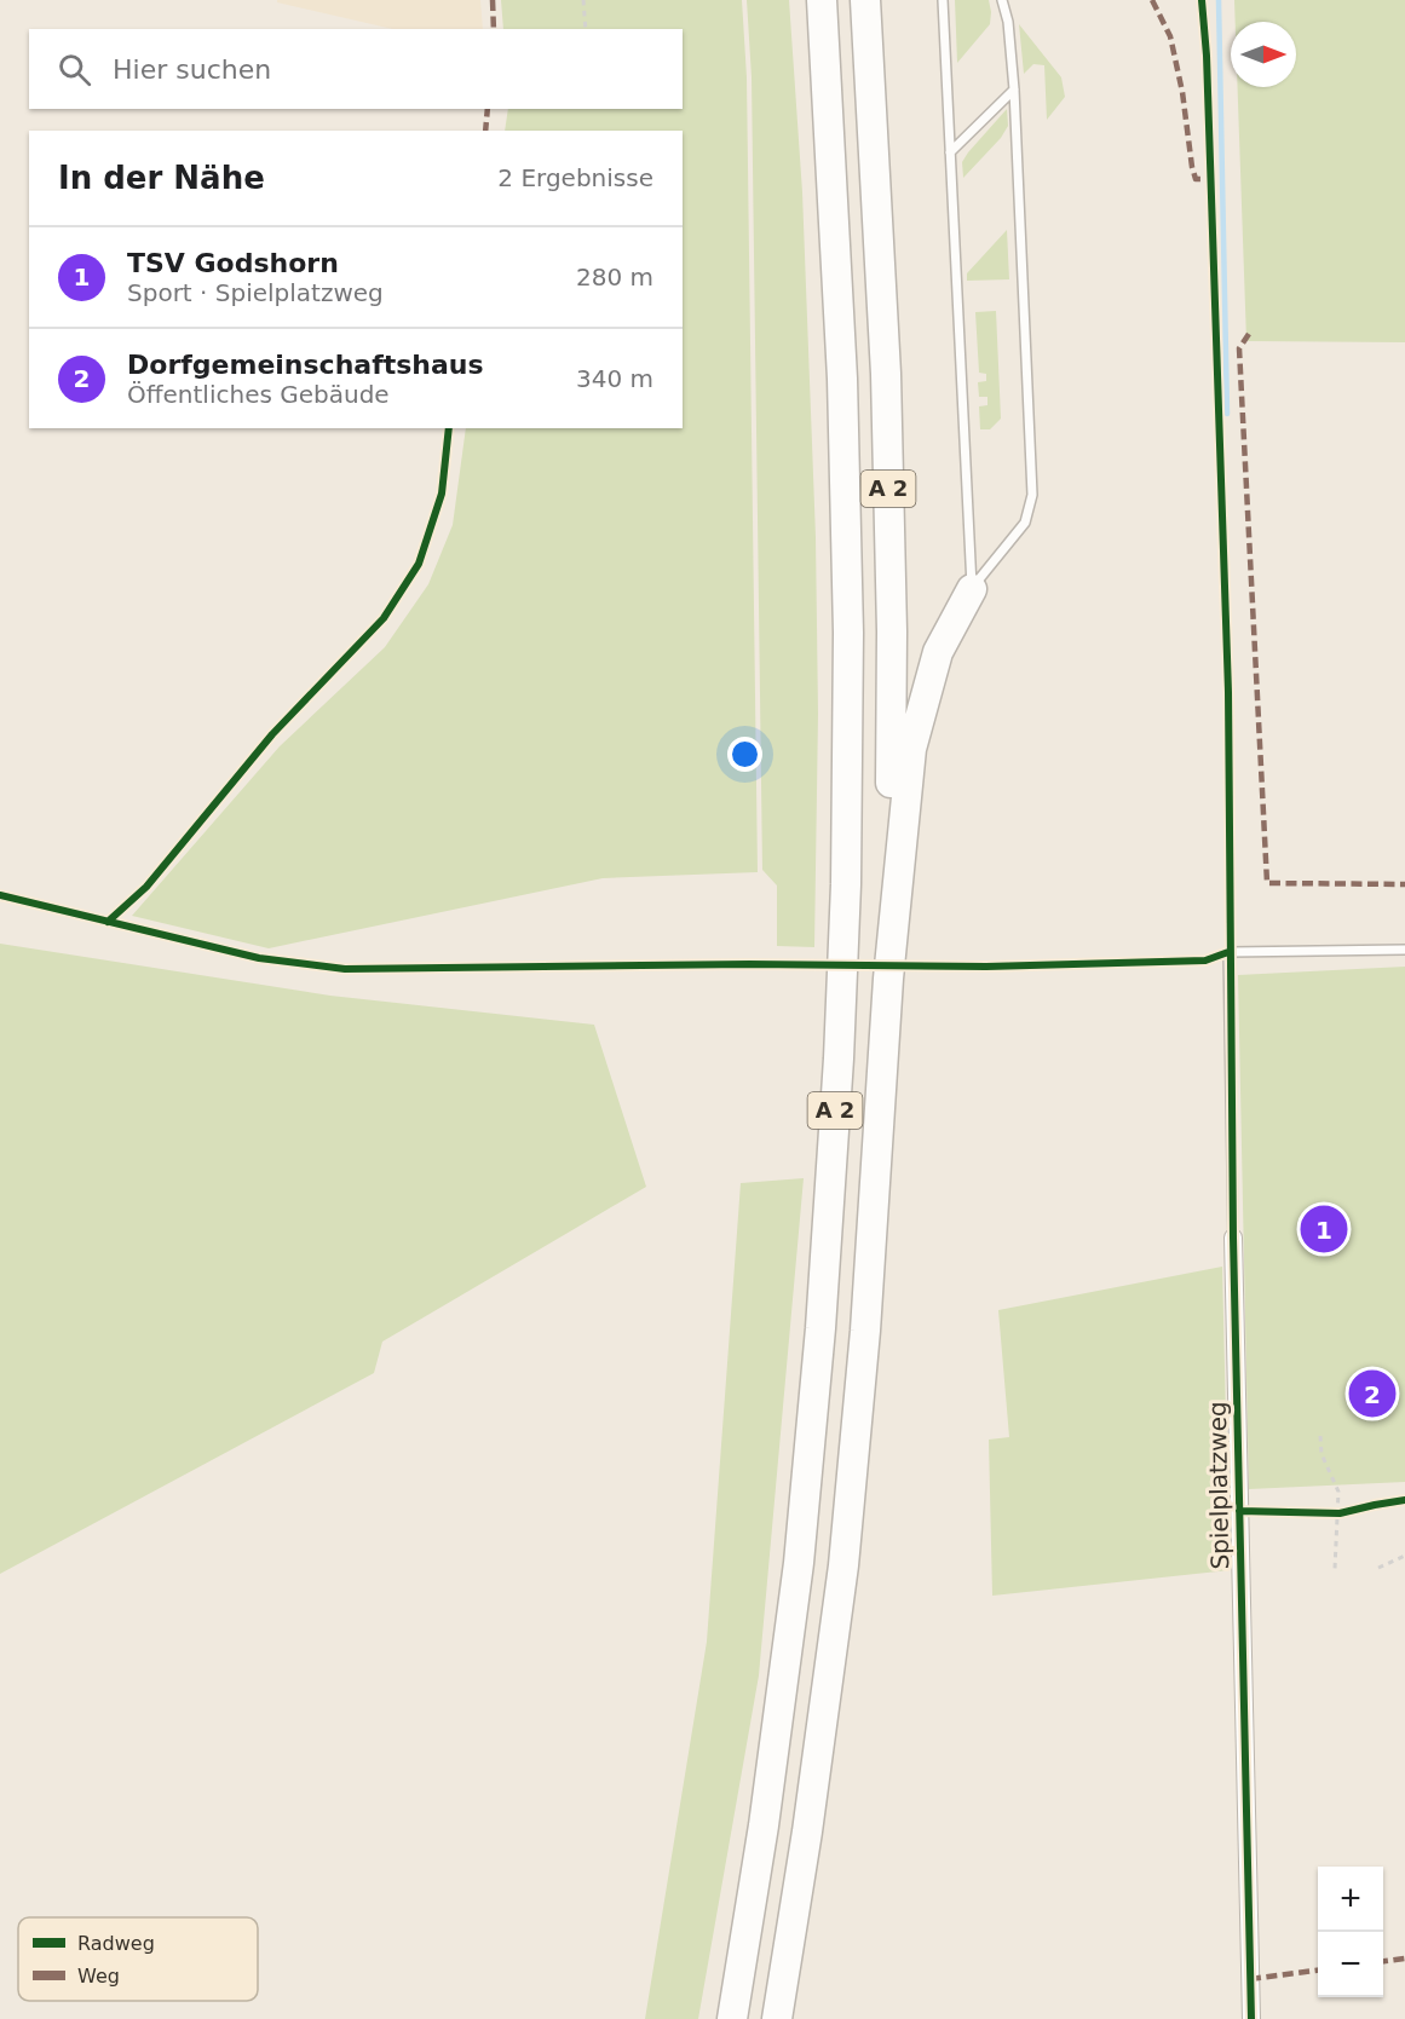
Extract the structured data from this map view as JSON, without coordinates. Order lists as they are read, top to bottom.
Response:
{
  "streets": {
    "highway": ["A 2"],
    "street": ["Spielplatzweg"]
  },
  "legend": ["Radweg", "Weg"],
  "north": "right",
  "page": {
    "search": "Hier suchen",
    "heading": ["In der Nähe", "2 Ergebnisse"],
    "list": [
      {
        "mark": "1",
        "name": "TSV Godshorn",
        "note": "Sport · Spielplatzweg",
        "value": "280 m"
      },
      {
        "mark": "2",
        "name": "Dorfgemeinschaftshaus",
        "note": "Öffentliches Gebäude",
        "value": "340 m"
      }
    ],
    "pins": ["1", "2"],
    "map_buttons": ["+", "−"]
  }
}
